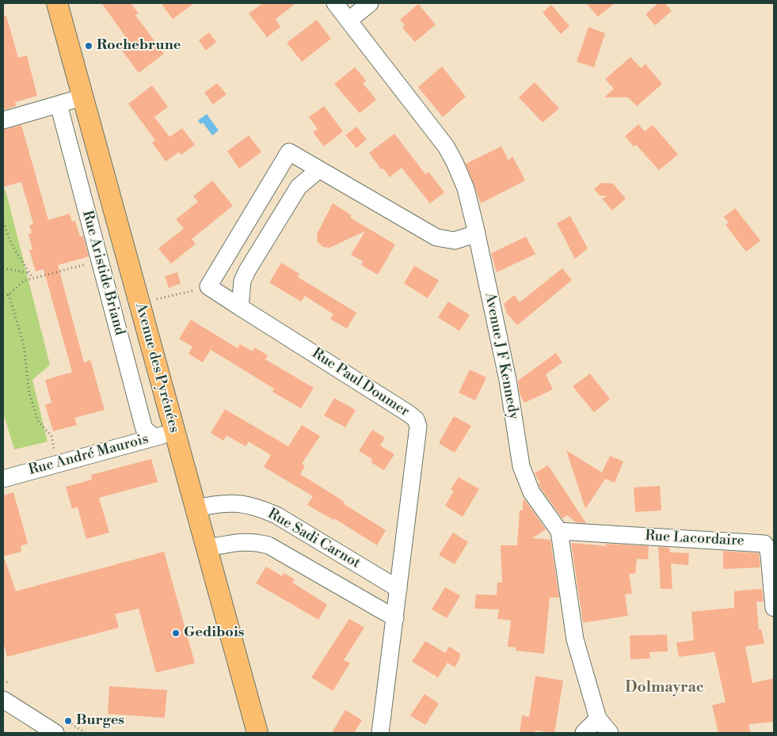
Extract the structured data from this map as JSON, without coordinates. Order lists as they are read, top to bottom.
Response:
{
  "streets": {
    "main road": ["Avenue des Pyrénées"],
    "street": [
      "Rue Aristide Briand",
      "Avenue J F Kennedy",
      "Rue Paul Doumer",
      "Rue André Maurois",
      "Rue Sadi Carnot",
      "Rue Lacordaire"
    ]
  },
  "crossings": [
    ["Rue Aristide Briand", "Rue André Maurois"],
    ["Avenue J F Kennedy", "Rue Lacordaire"],
    ["Avenue des Pyrénées", "Rue André Maurois"],
    ["Avenue des Pyrénées", "Rue Sadi Carnot"],
    ["Rue Paul Doumer", "Rue Sadi Carnot"]
  ],
  "districts": ["Dolmayrac"],
  "places": ["Rochebrune", "Gedibois", "Burges"]
}
